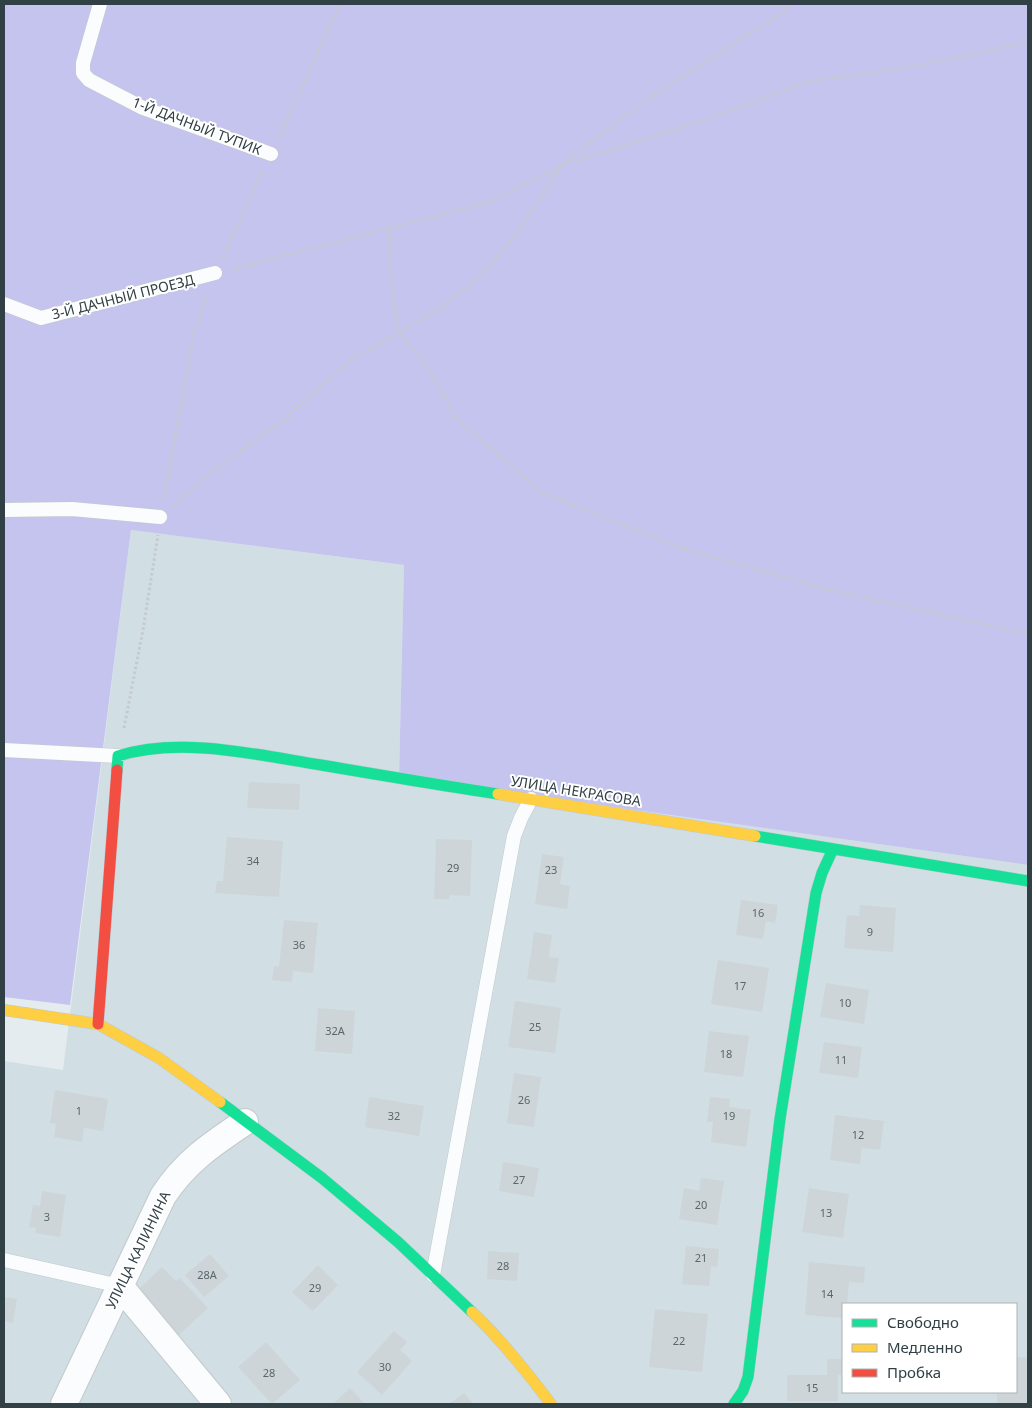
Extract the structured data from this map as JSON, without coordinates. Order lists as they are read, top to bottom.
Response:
{
  "streets": {
    "street": ["УЛИЦА НЕКРАСОВА", "УЛИЦА КАЛИНИНА"],
    "lane": ["1-Й ДАЧНЫЙ ТУПИК", "3-Й ДАЧНЫЙ ПРОЕЗД"]
  },
  "house_numbers": [
    "34",
    "29",
    "23",
    "16",
    "9",
    "36",
    "17",
    "10",
    "25",
    "32А",
    "18",
    "11",
    "26",
    "1",
    "32",
    "19",
    "12",
    "27",
    "20",
    "13",
    "3",
    "21",
    "28",
    "28А",
    "29",
    "14",
    "22",
    "30",
    "28",
    "15"
  ],
  "legend": ["Свободно", "Медленно", "Пробка"]
}
